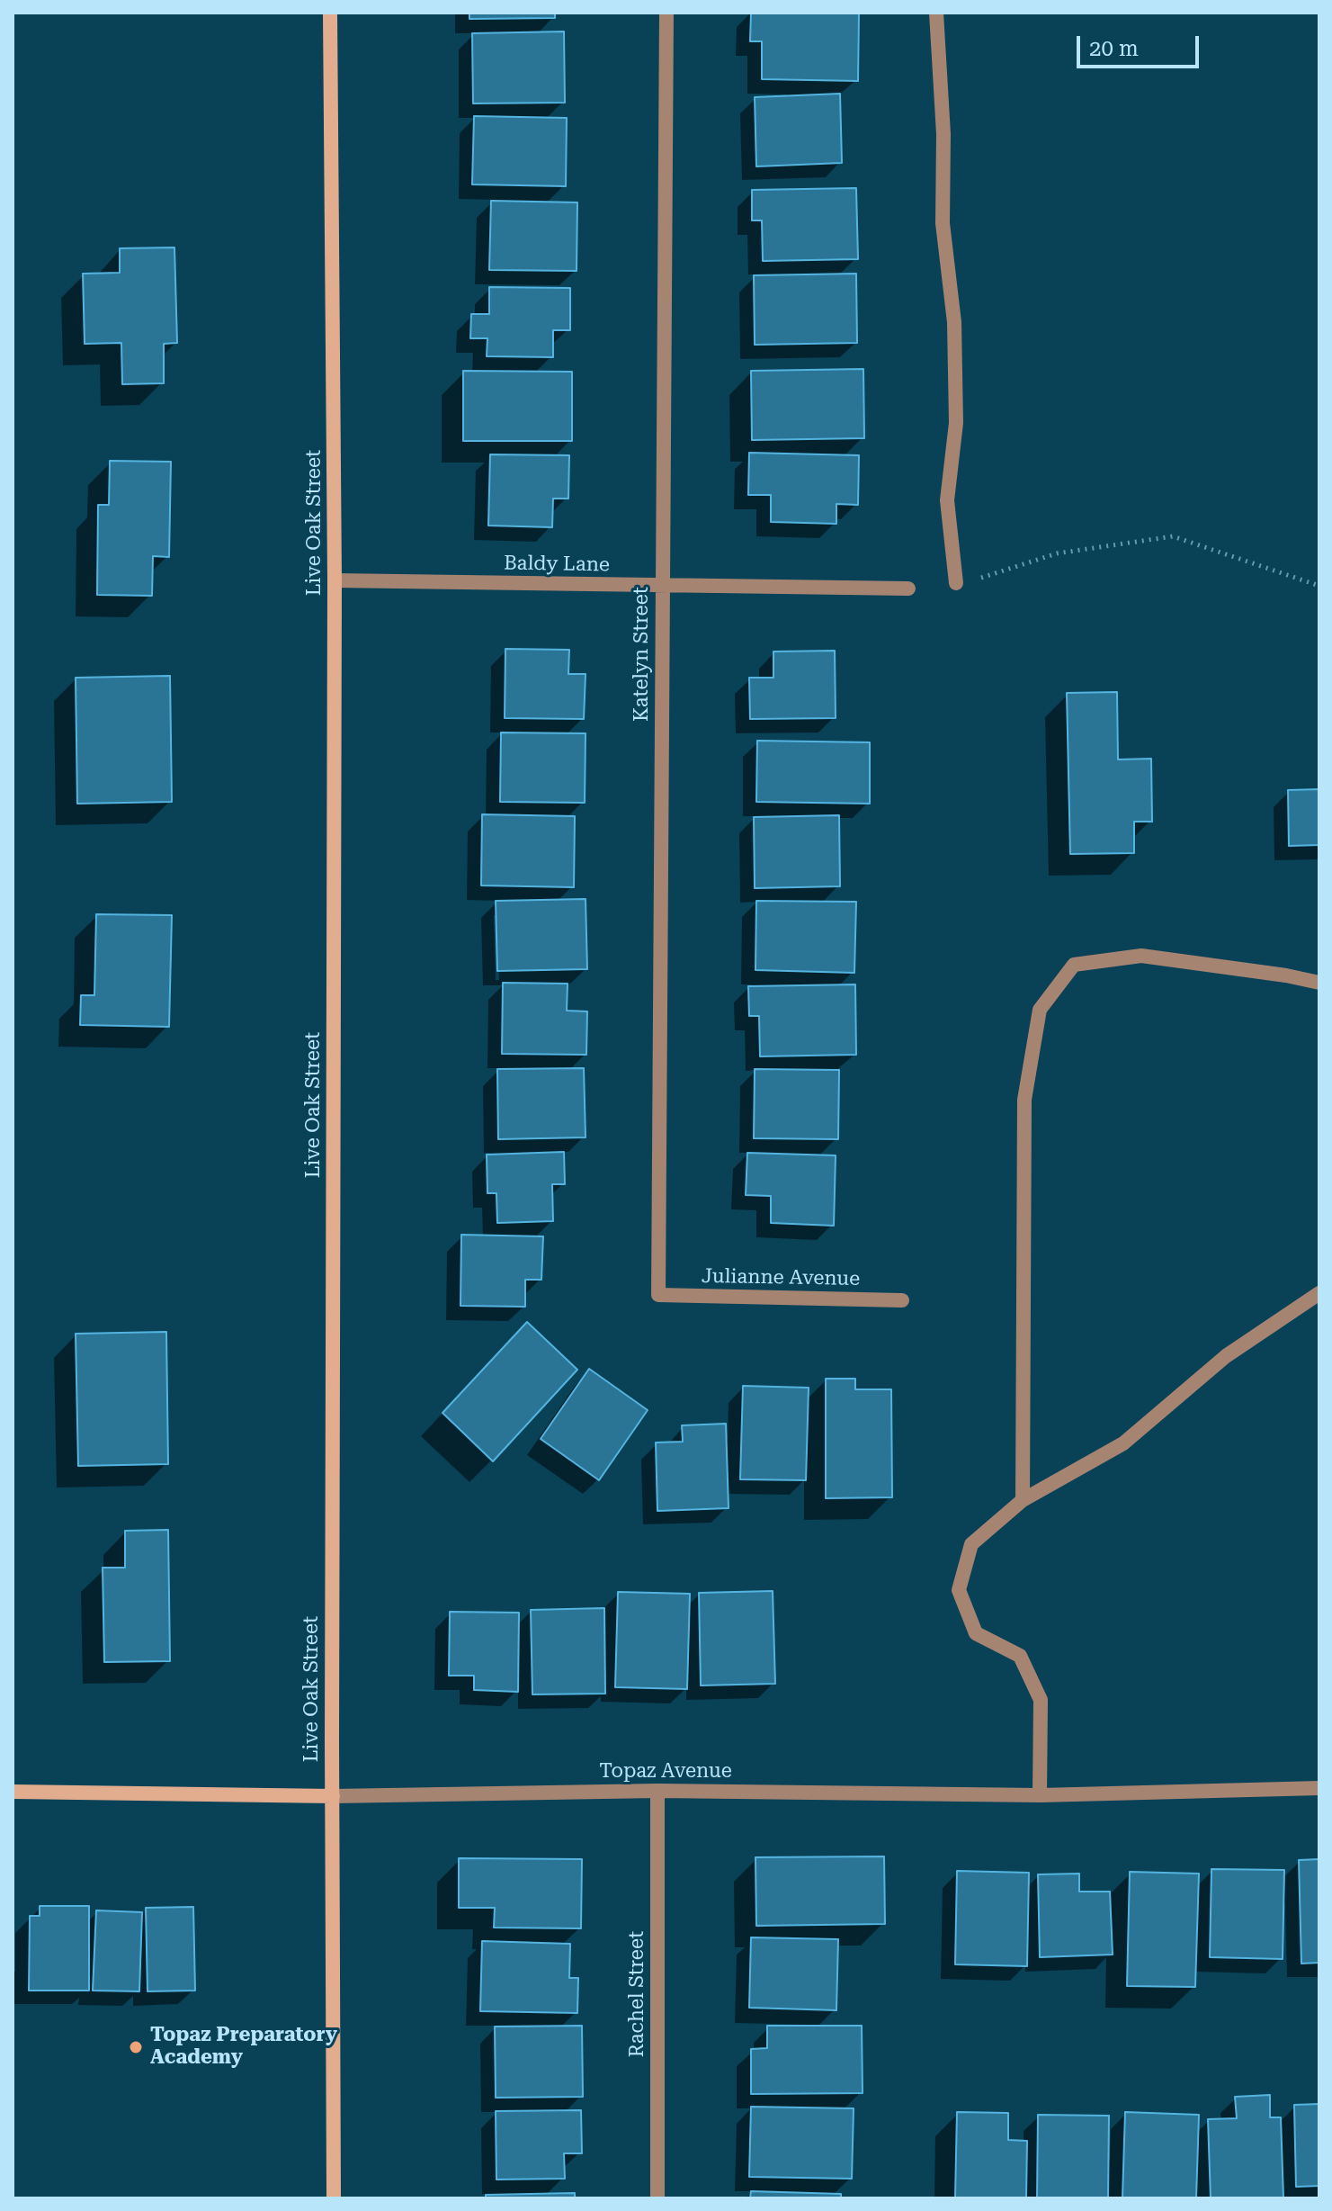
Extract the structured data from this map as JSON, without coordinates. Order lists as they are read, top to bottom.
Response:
{
  "streets": {
    "street": [
      "Live Oak Street",
      "Baldy Lane",
      "Katelyn Street",
      "Julianne Avenue",
      "Topaz Avenue",
      "Rachel Street"
    ]
  },
  "crossings": [
    ["Live Oak Street", "Baldy Lane"],
    ["Live Oak Street", "Topaz Avenue"],
    ["Baldy Lane", "Katelyn Street"],
    ["Katelyn Street", "Julianne Avenue"],
    ["Topaz Avenue", "Rachel Street"]
  ],
  "places": ["Topaz Preparatory Academy"],
  "scale_bar": "20 m"
}
